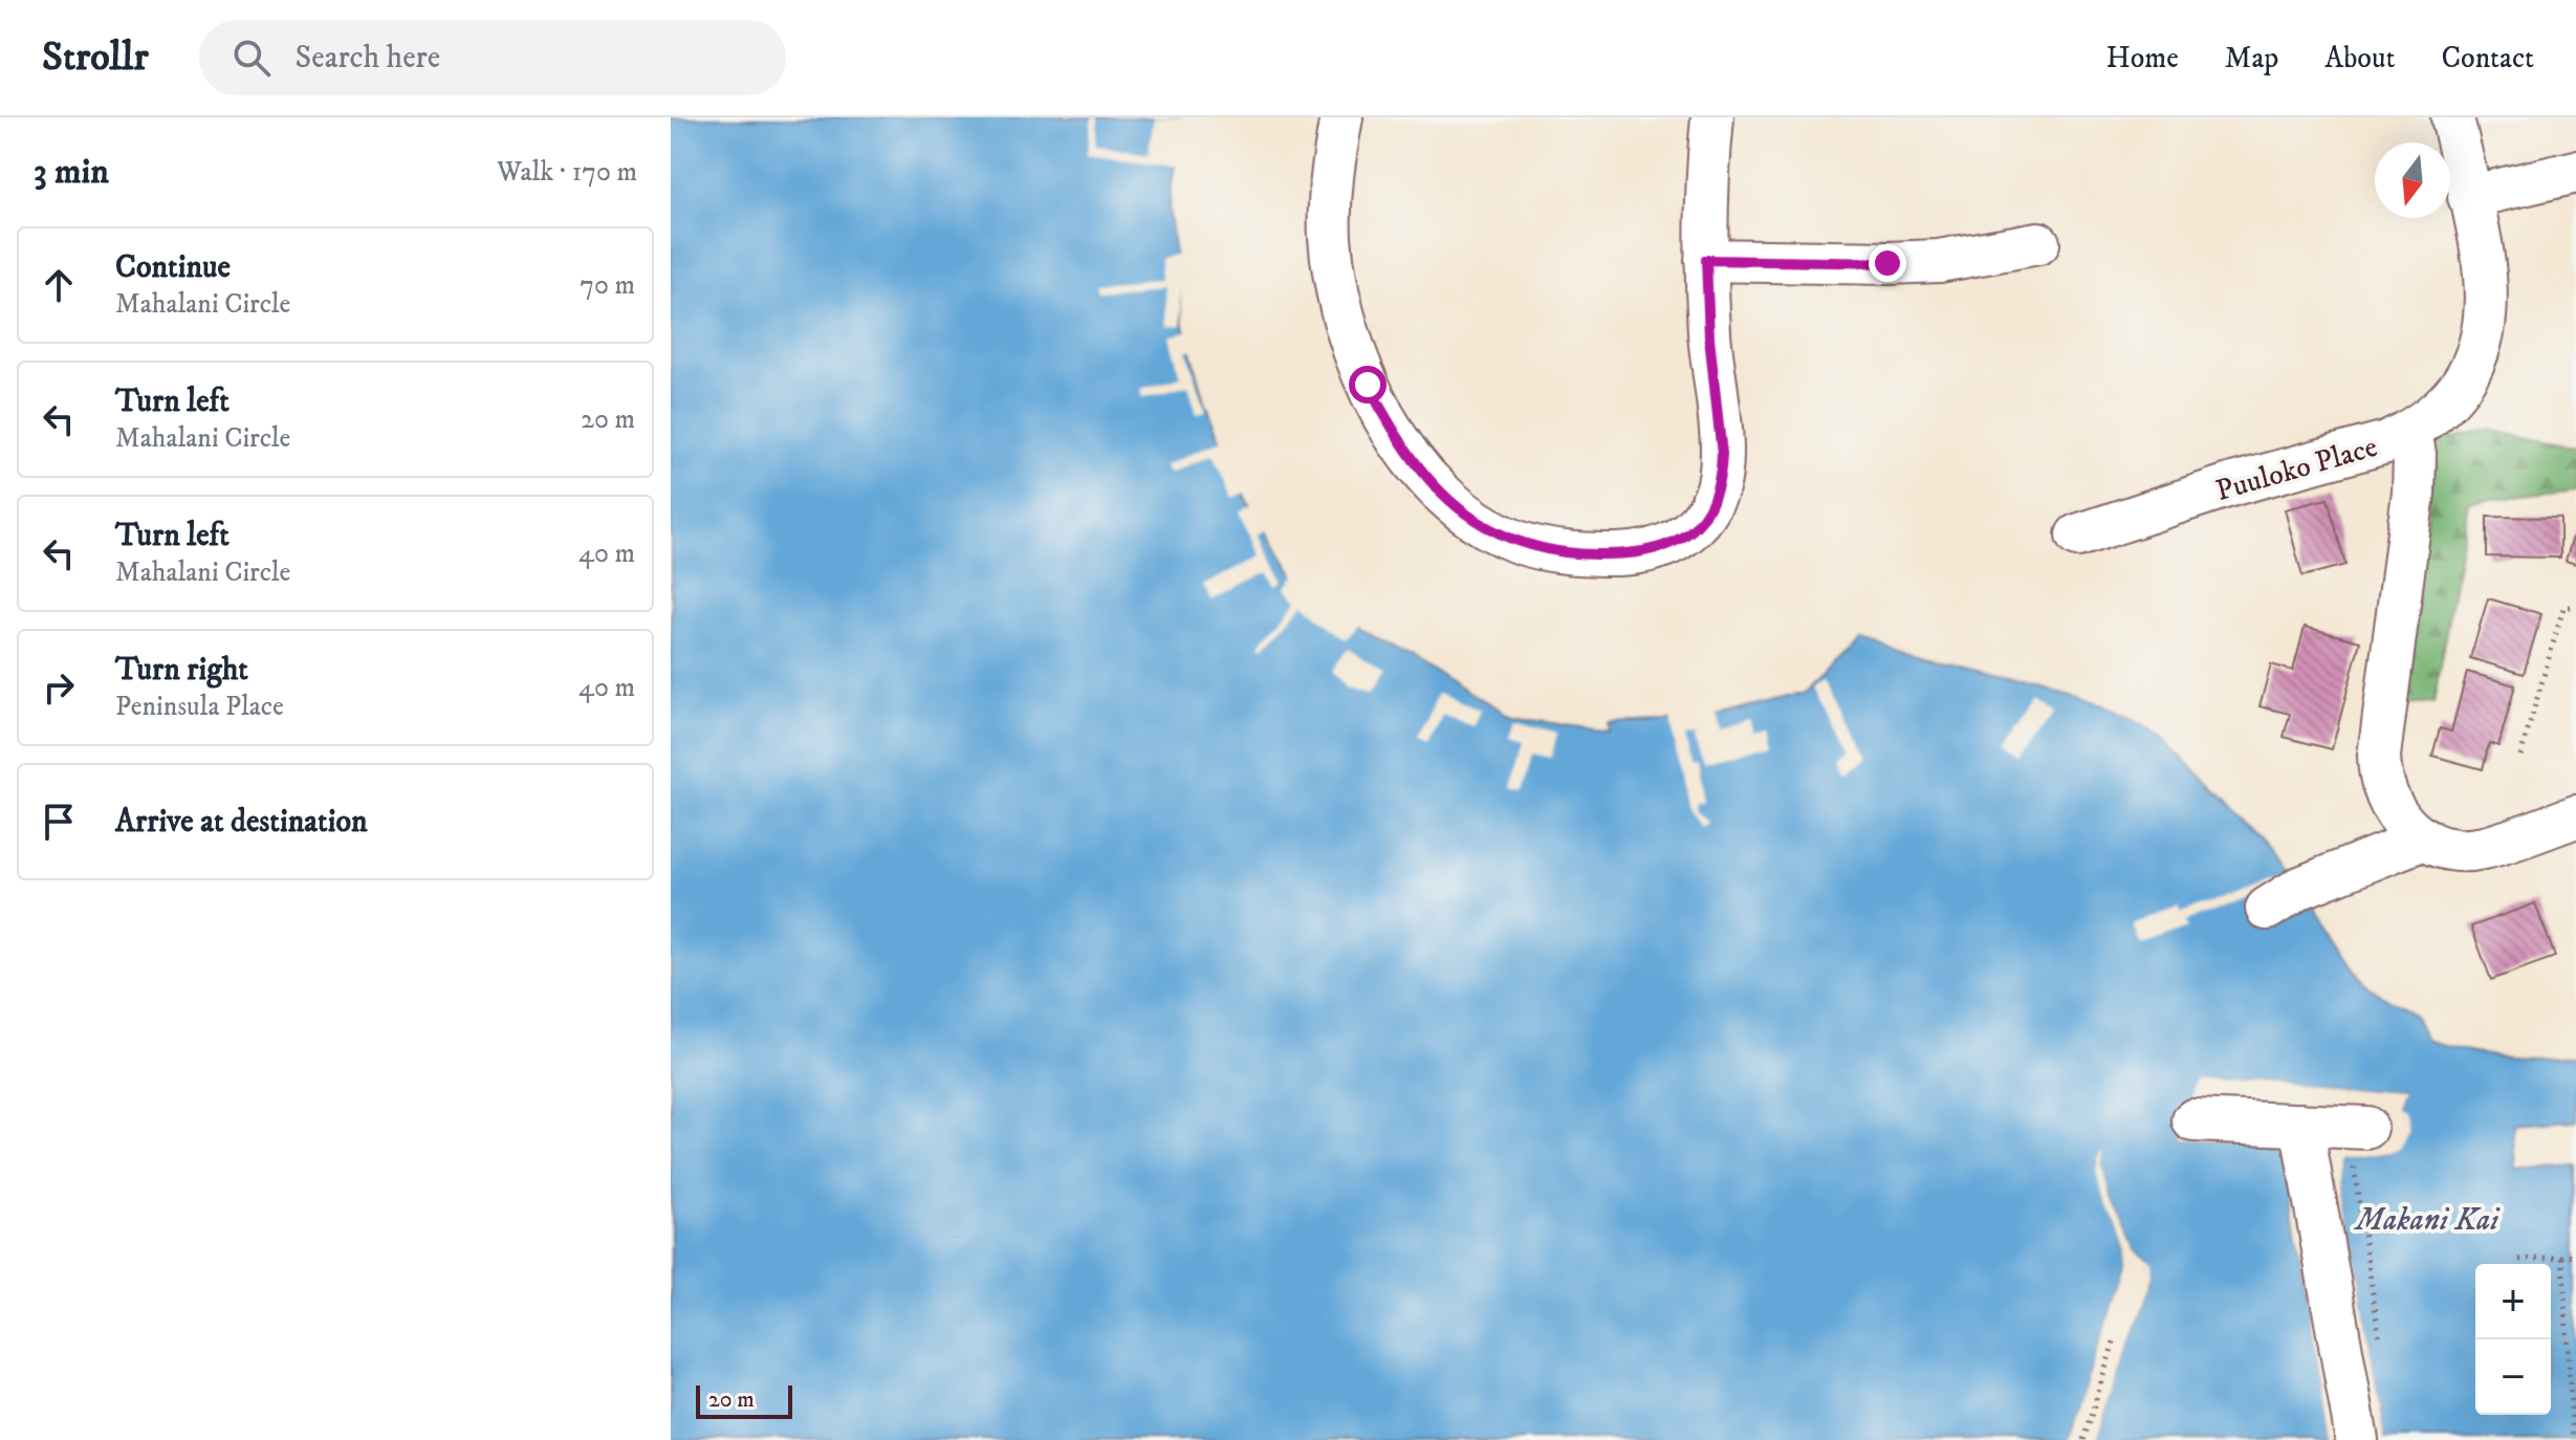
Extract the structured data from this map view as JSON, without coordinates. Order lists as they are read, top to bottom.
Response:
{
  "streets": {
    "street": ["Puuloko Place"]
  },
  "water": ["Makani Kai"],
  "scale_bar": "20 m",
  "north": "bottom",
  "page": {
    "header": "Strollr",
    "search": "Search here",
    "nav": [
      "Home",
      "Map",
      "About",
      "Contact"
    ],
    "heading": ["3 min", "Walk · 170 m"],
    "list": [
      ["Continue", "Mahalani Circle", "70 m"],
      ["Turn left", "Mahalani Circle", "20 m"],
      ["Turn left", "Mahalani Circle", "40 m"],
      ["Turn right", "Peninsula Place", "40 m"],
      "Arrive at destination"
    ],
    "map_buttons": ["+", "−"],
    "scale": "20 m"
  }
}
